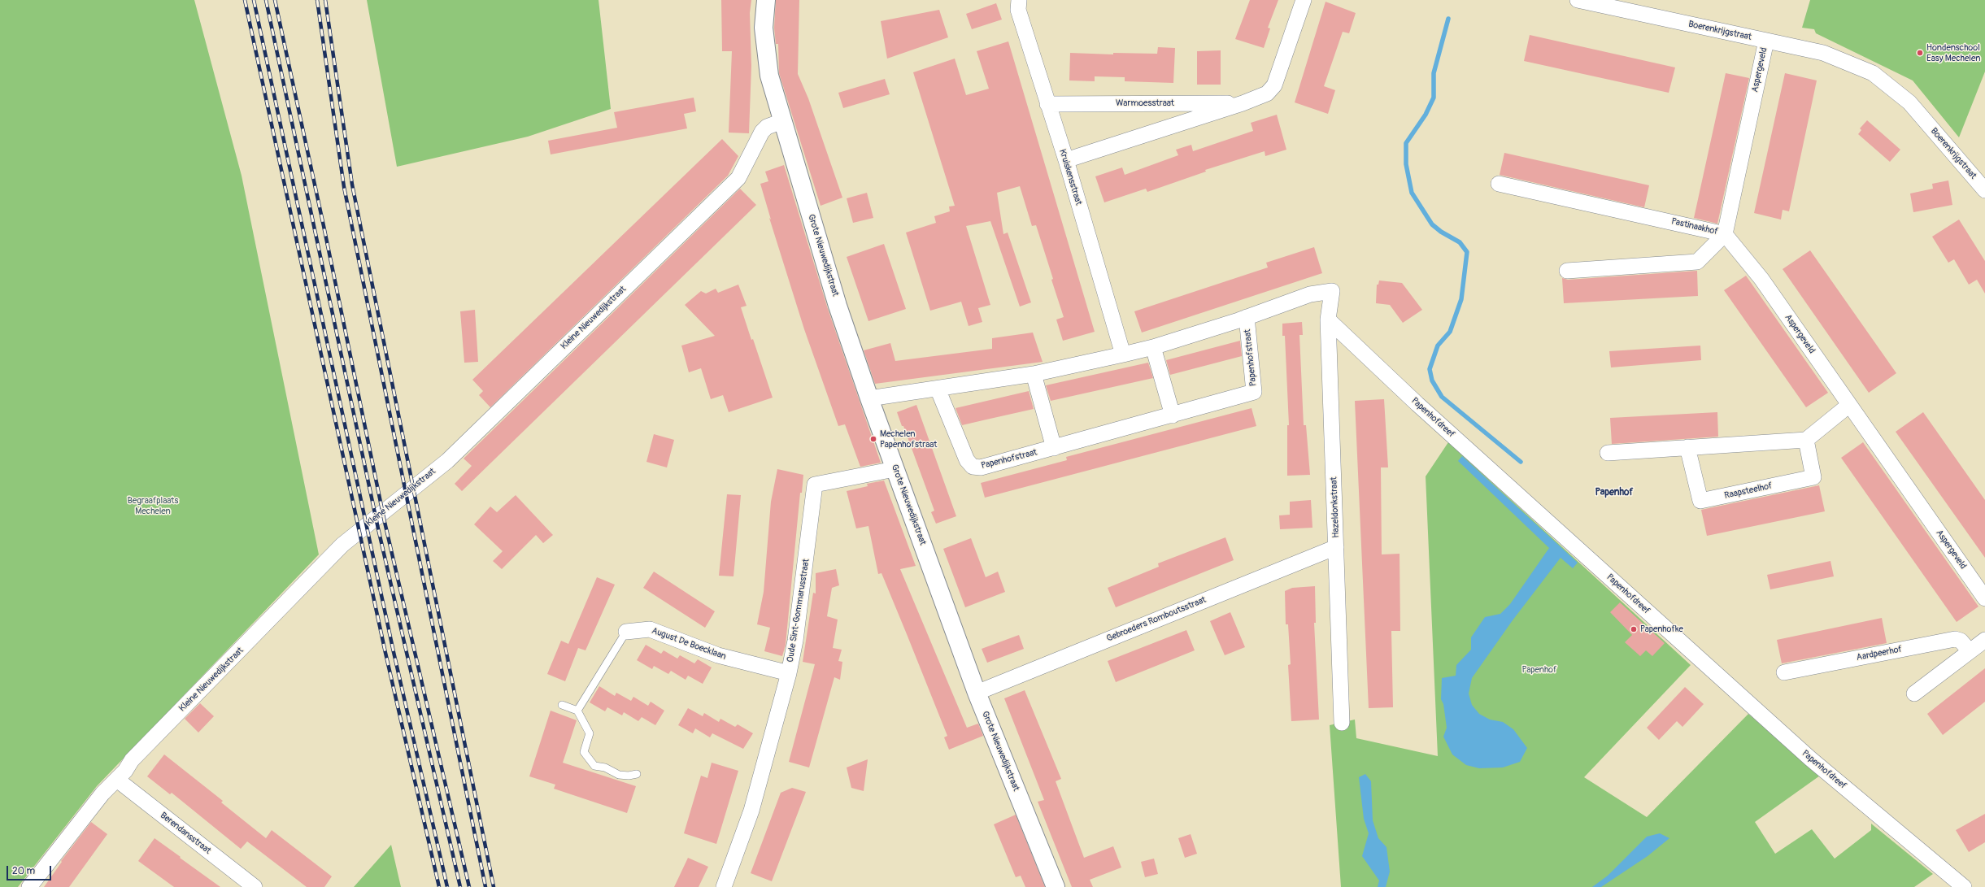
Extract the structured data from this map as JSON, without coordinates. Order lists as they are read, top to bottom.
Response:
{
  "streets": {
    "main road": ["Grote Nieuwedijkstraat"],
    "street": [
      "Boerenkrijgstraat",
      "Aspergeveld",
      "Warmoesstraat",
      "Kruiskensstraat",
      "Pastinaakhof",
      "Kleine Nieuwedijkstraat",
      "Papenhofstraat",
      "Papenhofdreef",
      "Raapsteelhof",
      "Hazeldonkstraat",
      "Oude Sint-Gommarusstraat",
      "Gebroeders Romboutsstraat",
      "August De Boecklaan",
      "Aardpeerhof",
      "Berendansstraat"
    ]
  },
  "crossings": [
    ["Boerenkrijgstraat", "Aspergeveld"],
    ["Aspergeveld", "Pastinaakhof"],
    ["Warmoesstraat", "Kruiskensstraat"],
    ["Kruiskensstraat", "Papenhofstraat"],
    ["Grote Nieuwedijkstraat", "Kleine Nieuwedijkstraat"],
    ["Grote Nieuwedijkstraat", "Papenhofstraat"],
    ["Grote Nieuwedijkstraat", "Oude Sint-Gommarusstraat"],
    ["Grote Nieuwedijkstraat", "Gebroeders Romboutsstraat"],
    ["Kleine Nieuwedijkstraat", "Berendansstraat"],
    ["Papenhofstraat", "Hazeldonkstraat"],
    ["Papenhofdreef", "Hazeldonkstraat"],
    ["Hazeldonkstraat", "Gebroeders Romboutsstraat"],
    ["Oude Sint-Gommarusstraat", "August De Boecklaan"]
  ],
  "districts": ["Papenhof"],
  "parks": ["Begraafplaats Mechelen", "Papenhof"],
  "places": ["Hondenschool Easy Mechelen", "Mechelen Papenhofstraat", "Papenhofke"],
  "scale_bar": "20 m"
}
